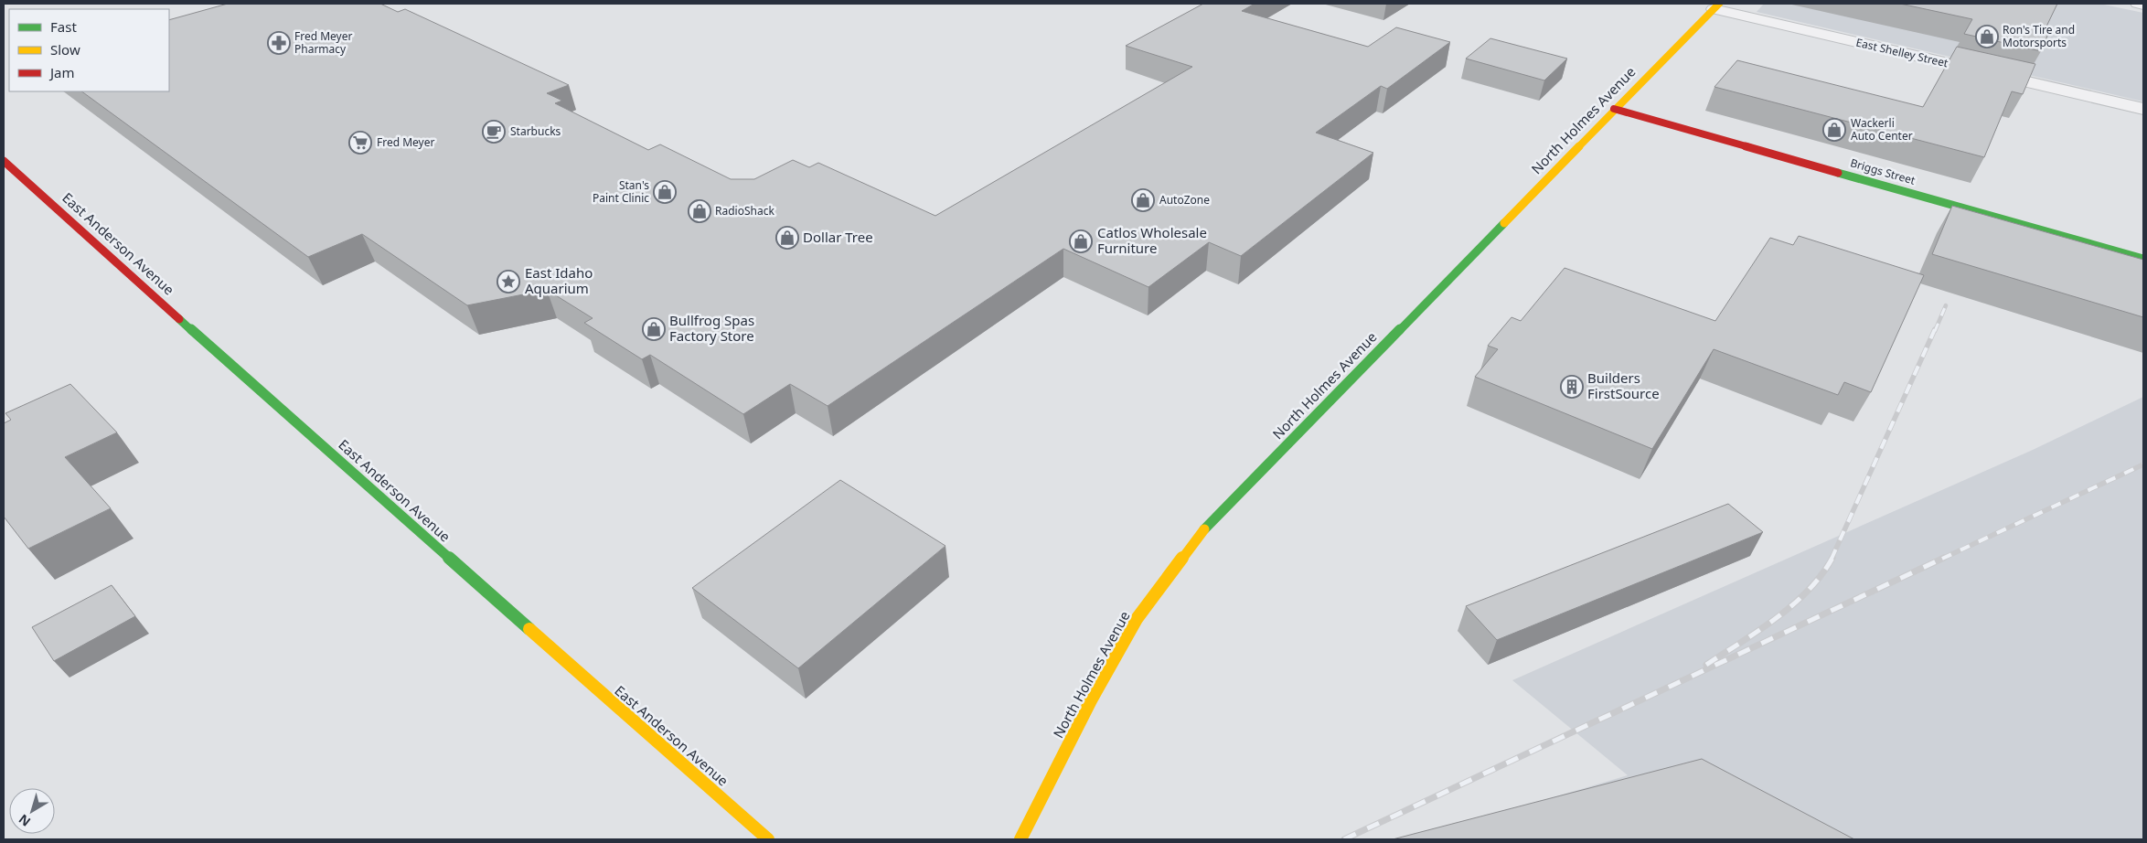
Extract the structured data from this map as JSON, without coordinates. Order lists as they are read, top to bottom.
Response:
{
  "streets": {
    "main road": ["North Holmes Avenue", "Briggs Street", "East Anderson Avenue"],
    "street": ["East Shelley Street"]
  },
  "crossings": [
    ["East Shelley Street", "North Holmes Avenue"],
    ["North Holmes Avenue", "Briggs Street"]
  ],
  "places": {
    "shop": [
      "Ron's Tire and Motorsports",
      "Wackerli Auto Center",
      "Stan's Paint Clinic",
      "AutoZone",
      "RadioShack",
      "Dollar Tree",
      "Catlos Wholesale Furniture",
      "Bullfrog Spas Factory Store"
    ],
    "pharmacy": ["Fred Meyer Pharmacy"],
    "cafe": ["Starbucks"],
    "supermarket": ["Fred Meyer"],
    "place": ["East Idaho Aquarium"],
    "building": ["Builders FirstSource"]
  },
  "legend": ["Fast", "Slow", "Jam"],
  "north": "bottom left"
}
